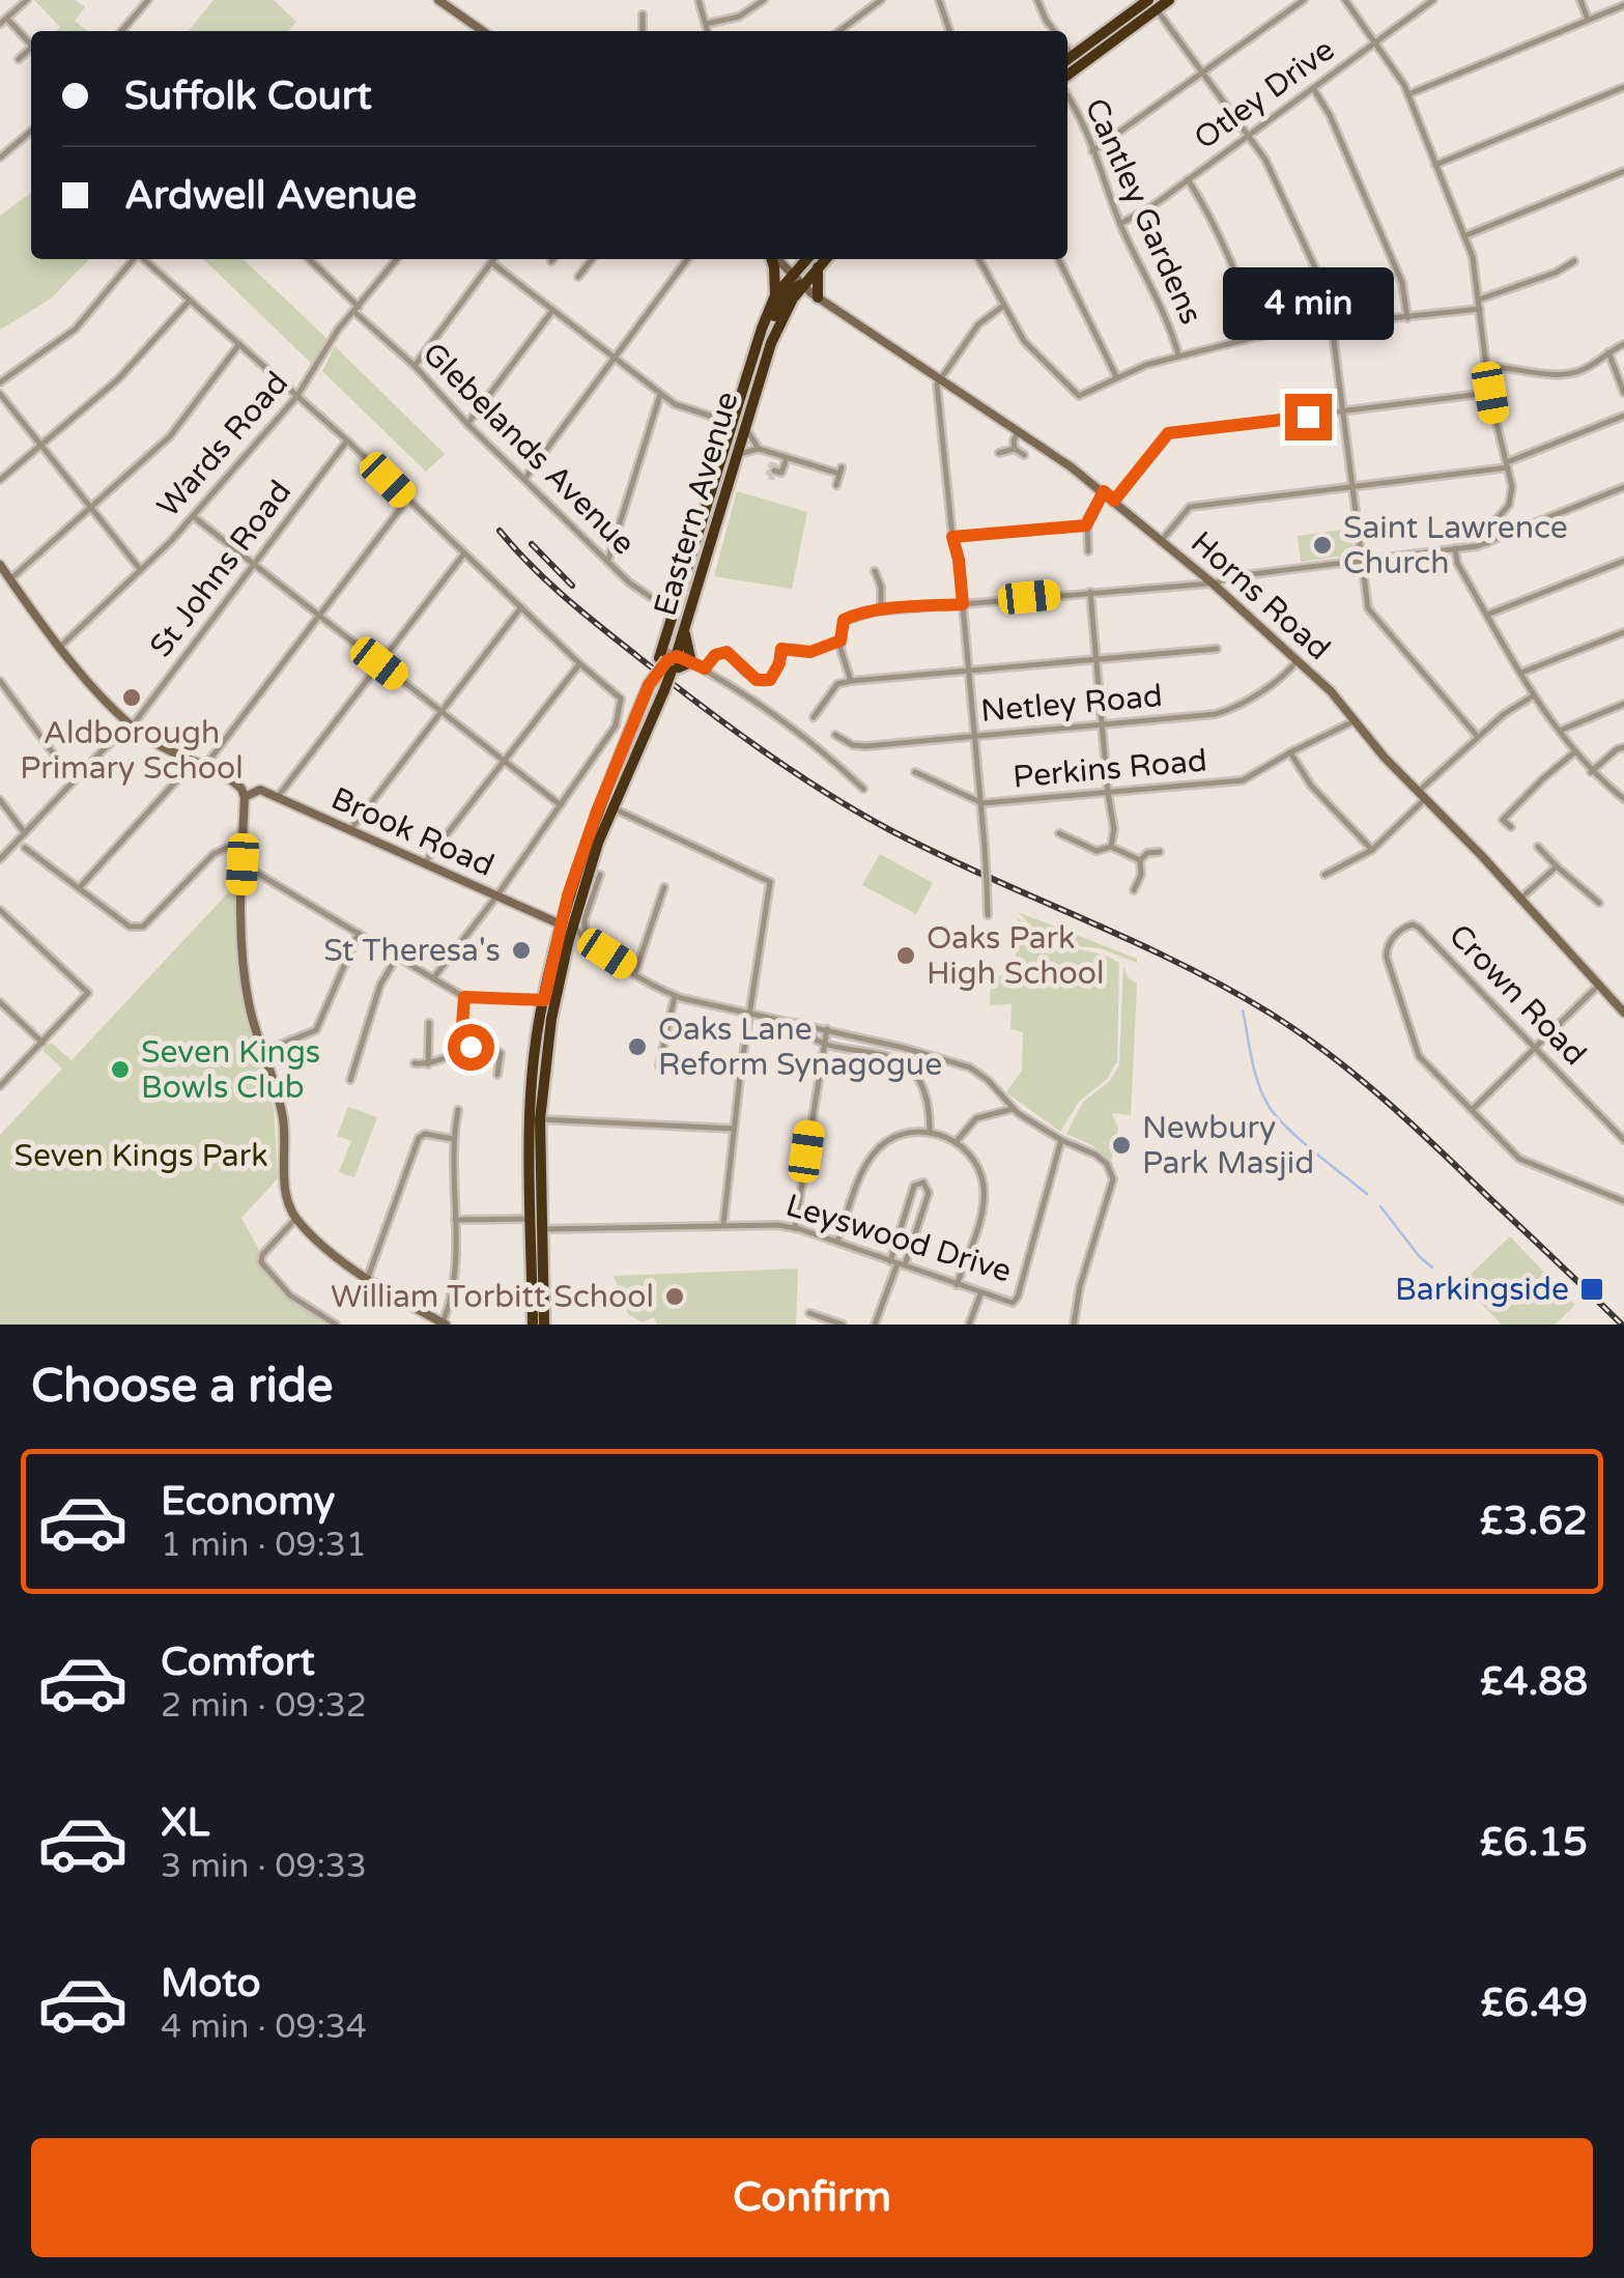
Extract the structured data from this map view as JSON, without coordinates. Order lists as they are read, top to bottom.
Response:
{
  "streets": {
    "highway": ["Eastern Avenue"],
    "street": [
      "Otley Drive",
      "Cantley Gardens",
      "Wards Road",
      "Glebelands Avenue",
      "St Johns Road",
      "Horns Road",
      "Netley Road",
      "Perkins Road",
      "Brook Road",
      "Crown Road",
      "Leyswood Drive"
    ]
  },
  "crossings": [
    ["Otley Drive", "Cantley Gardens"],
    ["Wards Road", "Glebelands Avenue"],
    ["Glebelands Avenue", "Eastern Avenue"],
    ["Eastern Avenue", "Horns Road"],
    ["Eastern Avenue", "Brook Road"],
    ["Eastern Avenue", "Leyswood Drive"],
    ["Horns Road", "Netley Road"]
  ],
  "parks": ["Seven Kings Park"],
  "places": {
    "other": [
      "Saint Lawrence Church",
      "Aldborough Primary School",
      "St Theresa's",
      "Oaks Park High School",
      "Oaks Lane Reform Synagogue",
      "Seven Kings Bowls Club",
      "Newbury Park Masjid",
      "William Torbitt School"
    ],
    "transit": ["Barkingside"]
  },
  "page": {
    "banner": ["Suffolk Court", "Ardwell Avenue"],
    "bubble": "4 min",
    "heading": "Choose a ride",
    "list": [
      {
        "name": "Economy",
        "note": "1 min · 09:31",
        "value": "£3.62"
      },
      {
        "name": "Comfort",
        "note": "2 min · 09:32",
        "value": "£4.88"
      },
      {
        "name": "XL",
        "note": "3 min · 09:33",
        "value": "£6.15"
      },
      {
        "name": "Moto",
        "note": "4 min · 09:34",
        "value": "£6.49"
      }
    ],
    "buttons": "Confirm"
  }
}
